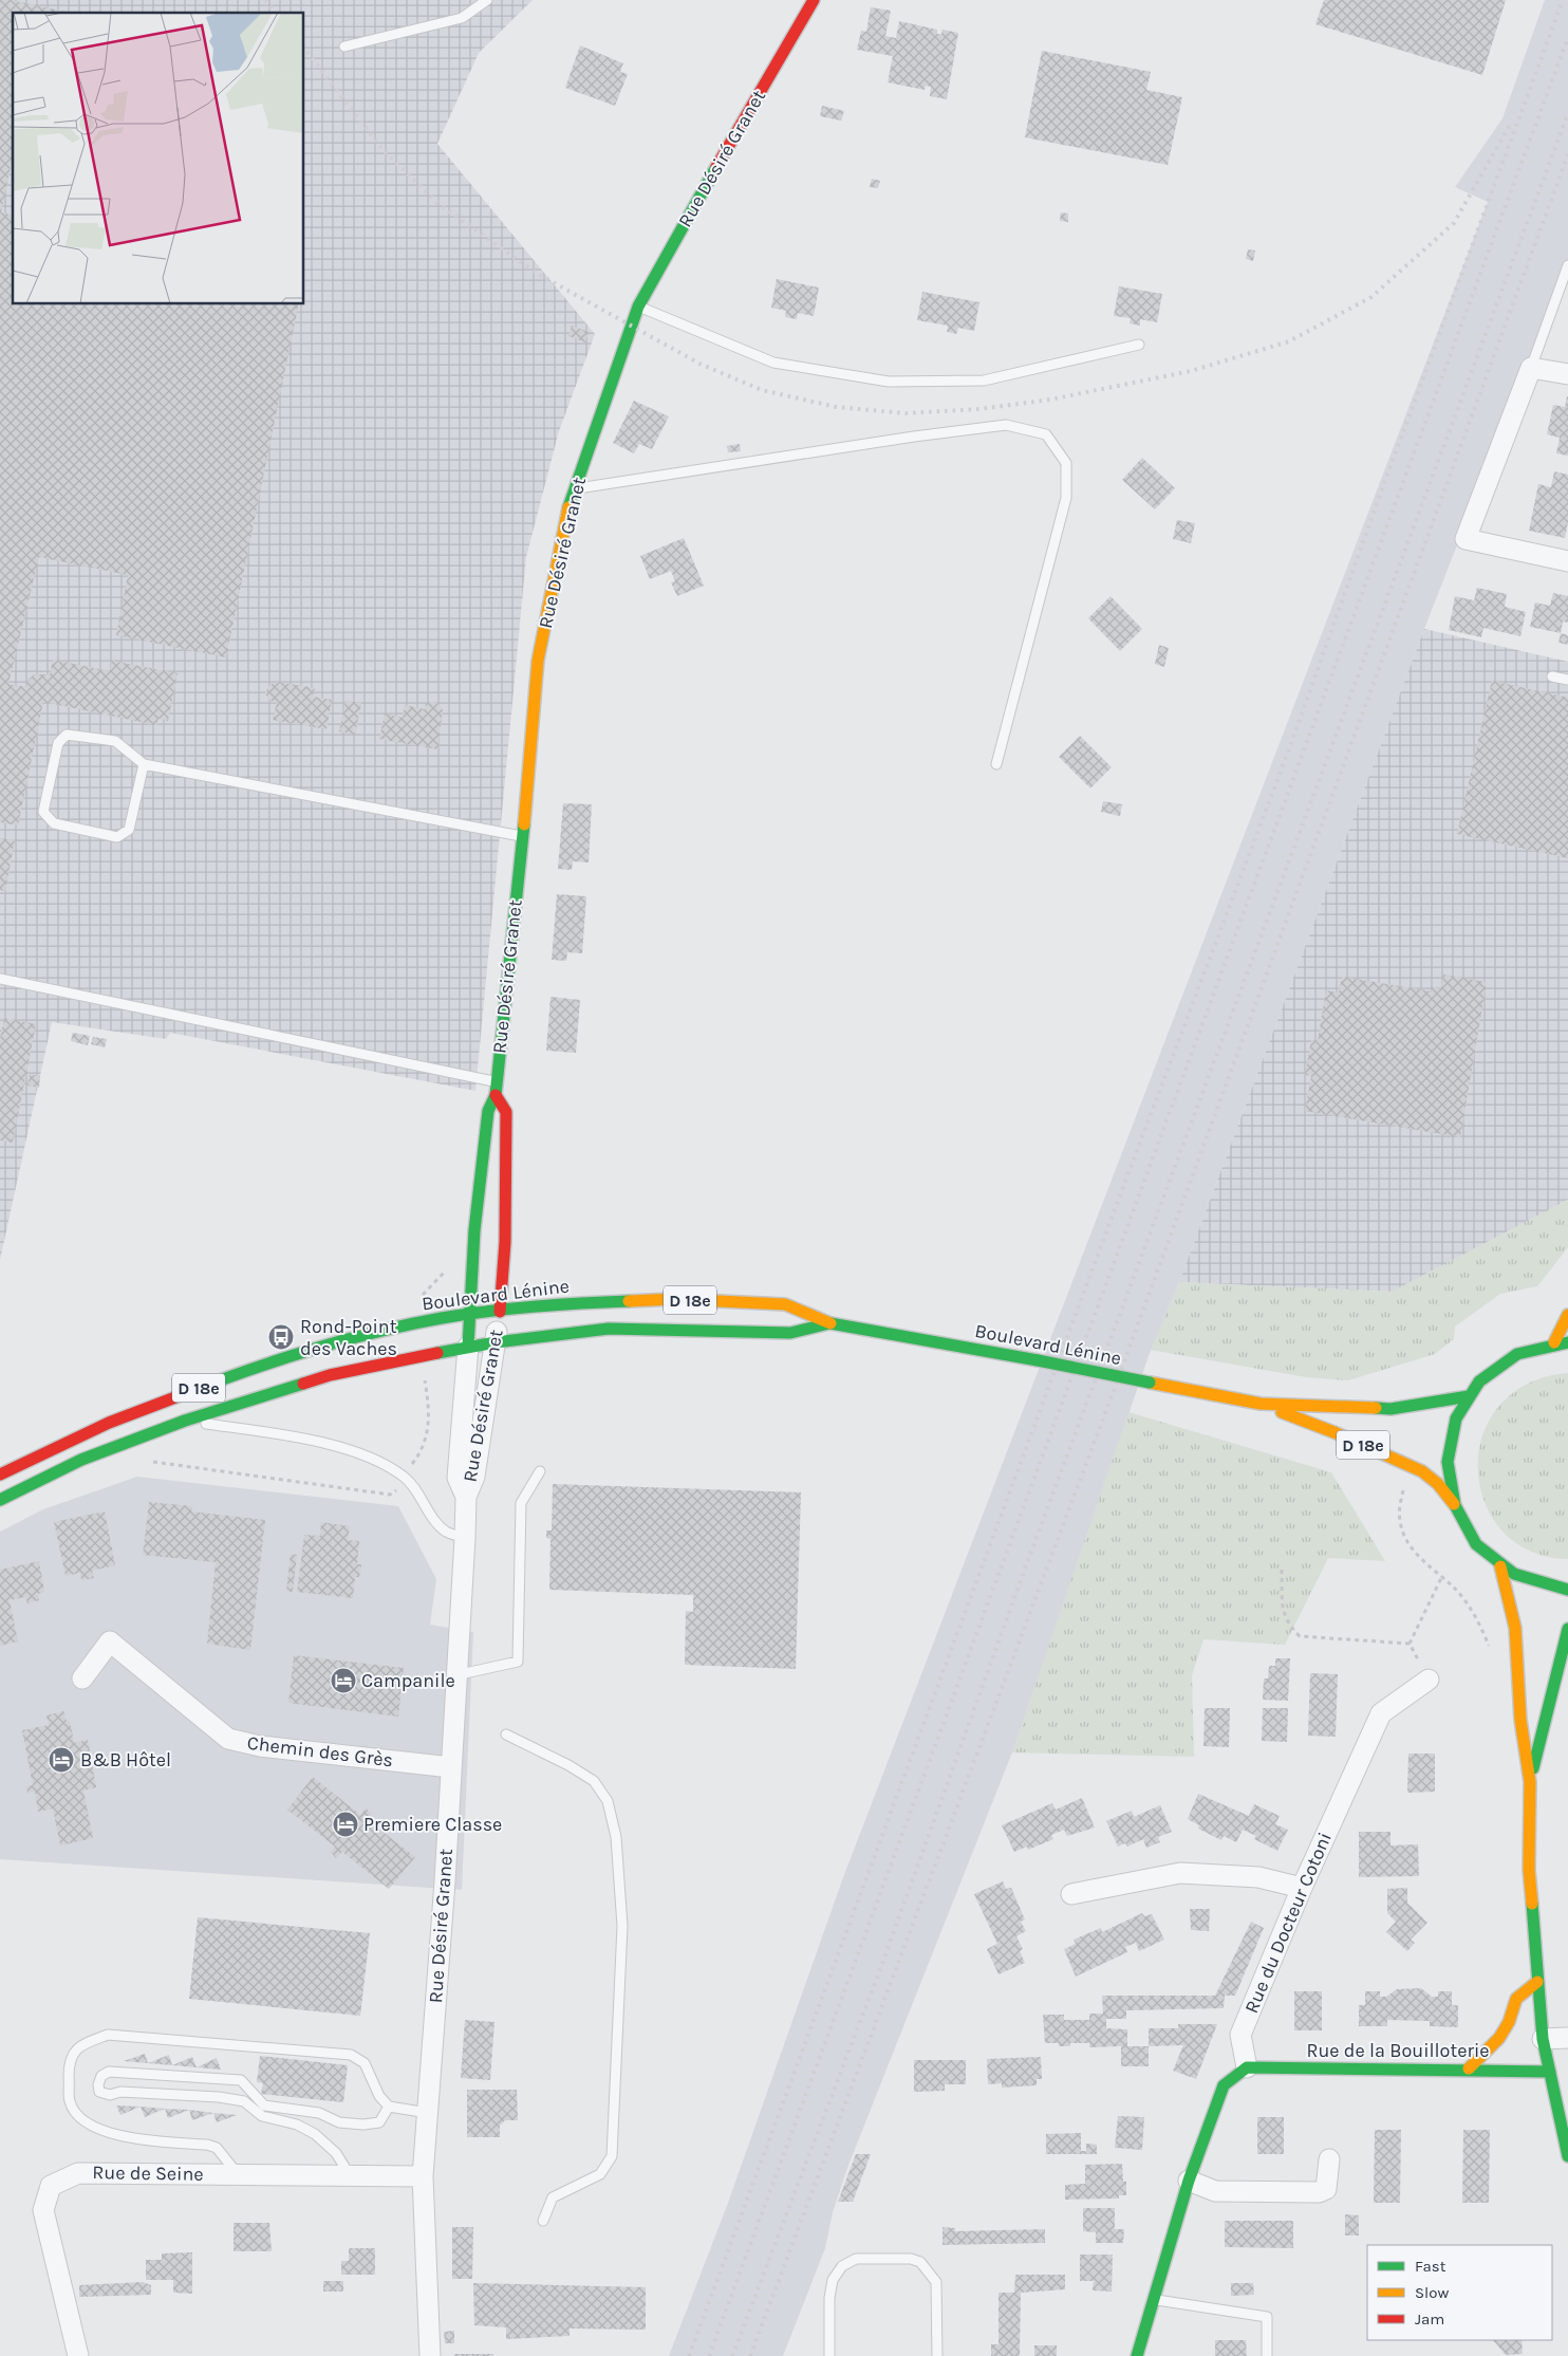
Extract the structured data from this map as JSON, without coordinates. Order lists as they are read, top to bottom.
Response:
{
  "streets": {
    "main road": [
      "Rue Désiré Granet",
      "Boulevard Lénine",
      "D 18e",
      "Rue de la Bouilloterie"
    ],
    "street": ["Chemin des Grès", "Rue du Docteur Cotoni", "Rue de Seine"]
  },
  "crossings": [
    ["Rue Désiré Granet", "Boulevard Lénine"],
    ["Rue Désiré Granet", "Chemin des Grès"],
    ["Rue Désiré Granet", "Rue de Seine"],
    ["Rue du Docteur Cotoni", "Rue de la Bouilloterie"]
  ],
  "places": {
    "bus stop": ["Rond-Point des Vaches"],
    "hotel": ["Campanile", "B&B Hôtel", "Premiere Classe"]
  },
  "legend": ["Fast", "Slow", "Jam"]
}
